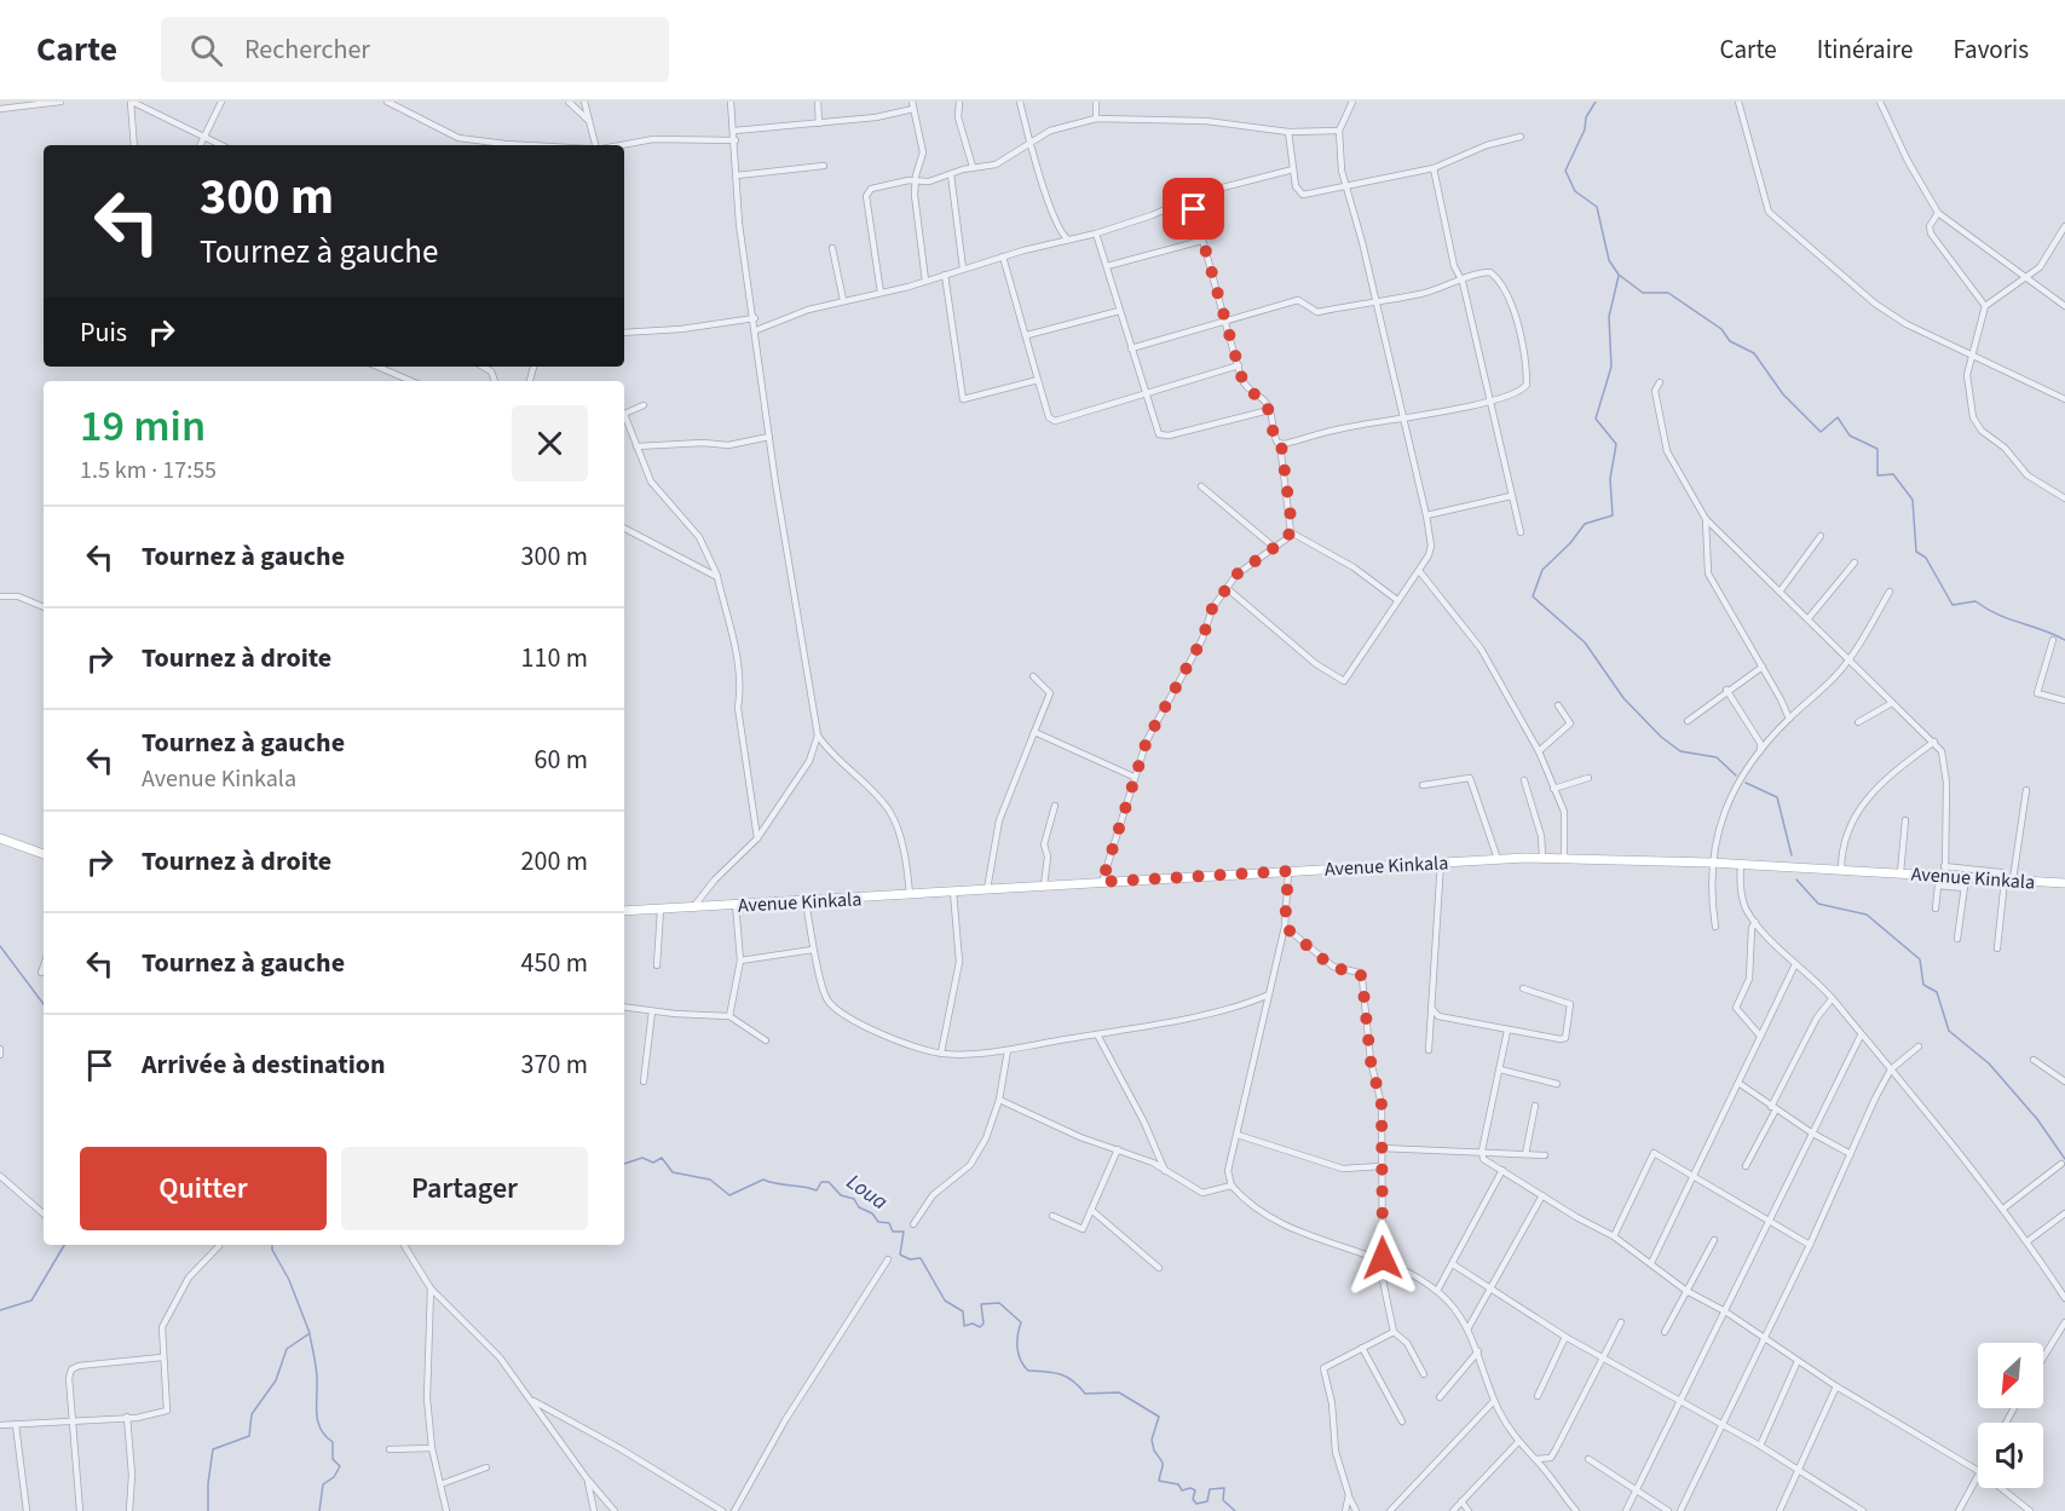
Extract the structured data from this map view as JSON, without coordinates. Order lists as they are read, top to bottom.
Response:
{
  "streets": {
    "main road": ["Avenue Kinkala"]
  },
  "water": ["Loua"],
  "north": "bottom left",
  "page": {
    "header": "Carte",
    "search": "Rechercher",
    "nav": ["Carte", "Itinéraire", "Favoris"],
    "turn": ["300 m", "Tournez à gauche"],
    "then": "Puis",
    "heading": ["19 min", "1.5 km · 17:55"],
    "list": [
      {
        "name": "Tournez à gauche",
        "value": "300 m"
      },
      {
        "name": "Tournez à droite",
        "value": "110 m"
      },
      {
        "name": "Tournez à gauche",
        "note": "Avenue Kinkala",
        "value": "60 m"
      },
      {
        "name": "Tournez à droite",
        "value": "200 m"
      },
      {
        "name": "Tournez à gauche",
        "value": "450 m"
      },
      {
        "name": "Arrivée à destination",
        "value": "370 m"
      }
    ],
    "buttons": ["Quitter", "Partager"]
  }
}
